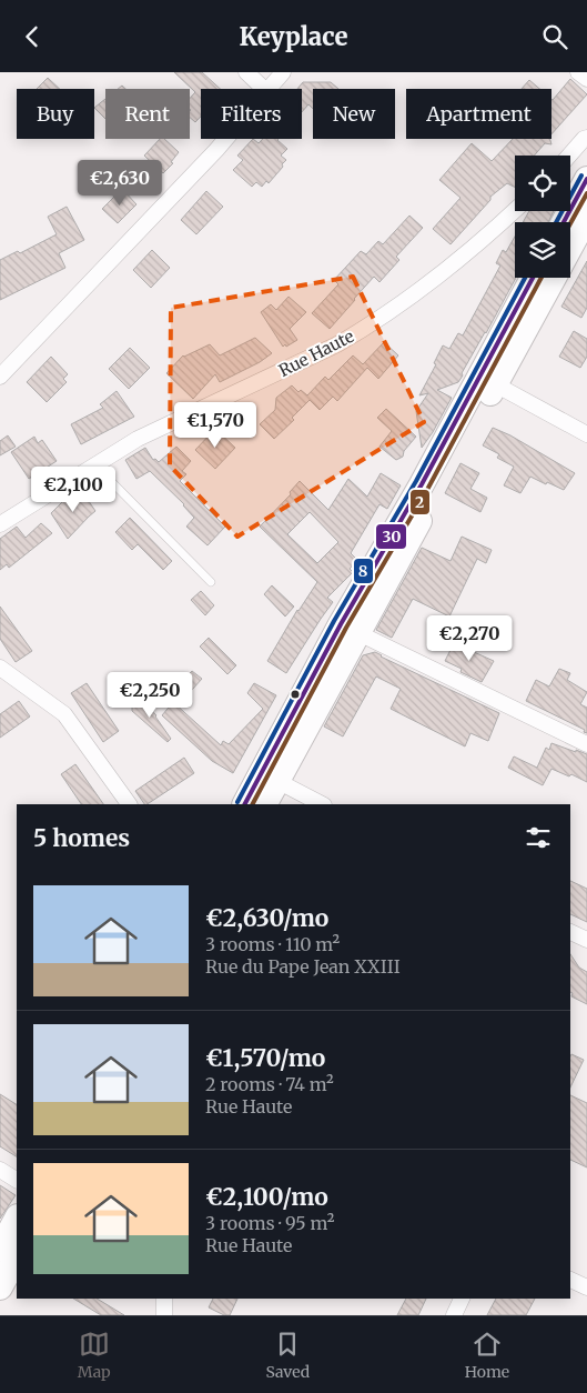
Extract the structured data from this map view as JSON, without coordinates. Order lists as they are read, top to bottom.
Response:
{
  "streets": {
    "street": ["Rue Haute"]
  },
  "lines": ["transit line 8", "transit line 30", "transit line 2"],
  "page": {
    "header": "Keyplace",
    "chip": [
      "Buy",
      "Rent",
      "Filters",
      "New",
      "Apartment"
    ],
    "price": [
      "€2,630",
      "€1,570",
      "€2,100",
      "€2,270",
      "€2,250"
    ],
    "heading": "5 homes",
    "list": [
      {
        "name": "€2,630/mo",
        "note": "3 rooms · 110 m² · Rue du Pape Jean XXIII"
      },
      {
        "name": "€1,570/mo",
        "note": "2 rooms · 74 m² · Rue Haute"
      },
      {
        "name": "€2,100/mo",
        "note": "3 rooms · 95 m² · Rue Haute"
      }
    ],
    "tabs": ["Map", "Saved", "Home"]
  }
}
